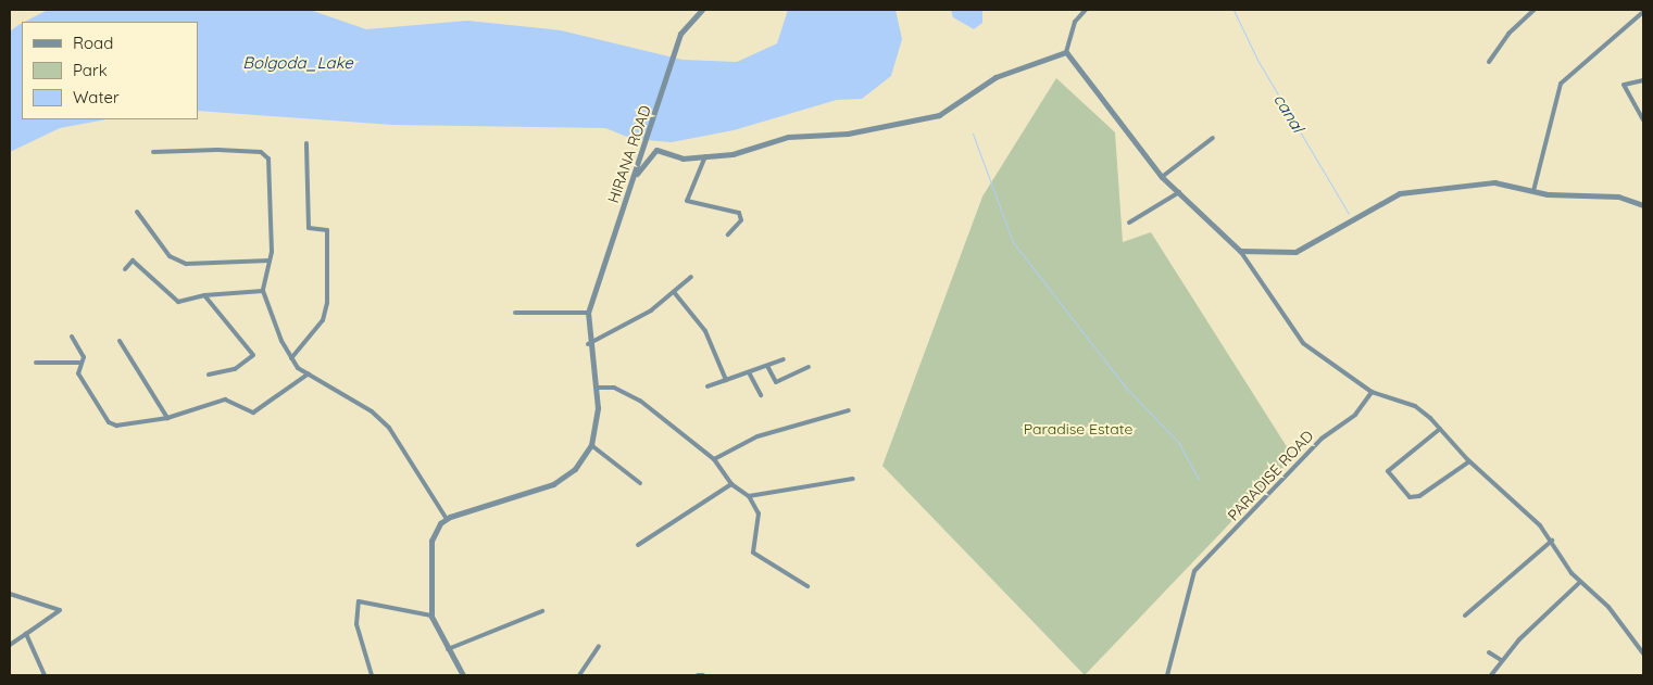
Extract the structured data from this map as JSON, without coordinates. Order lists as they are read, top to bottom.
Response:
{
  "streets": {
    "street": ["HIRANA ROAD", "PARADISE ROAD"]
  },
  "water": ["Bolgoda_Lake", "canal"],
  "parks": ["Paradise Estate"],
  "legend": ["Road", "Park", "Water"]
}
